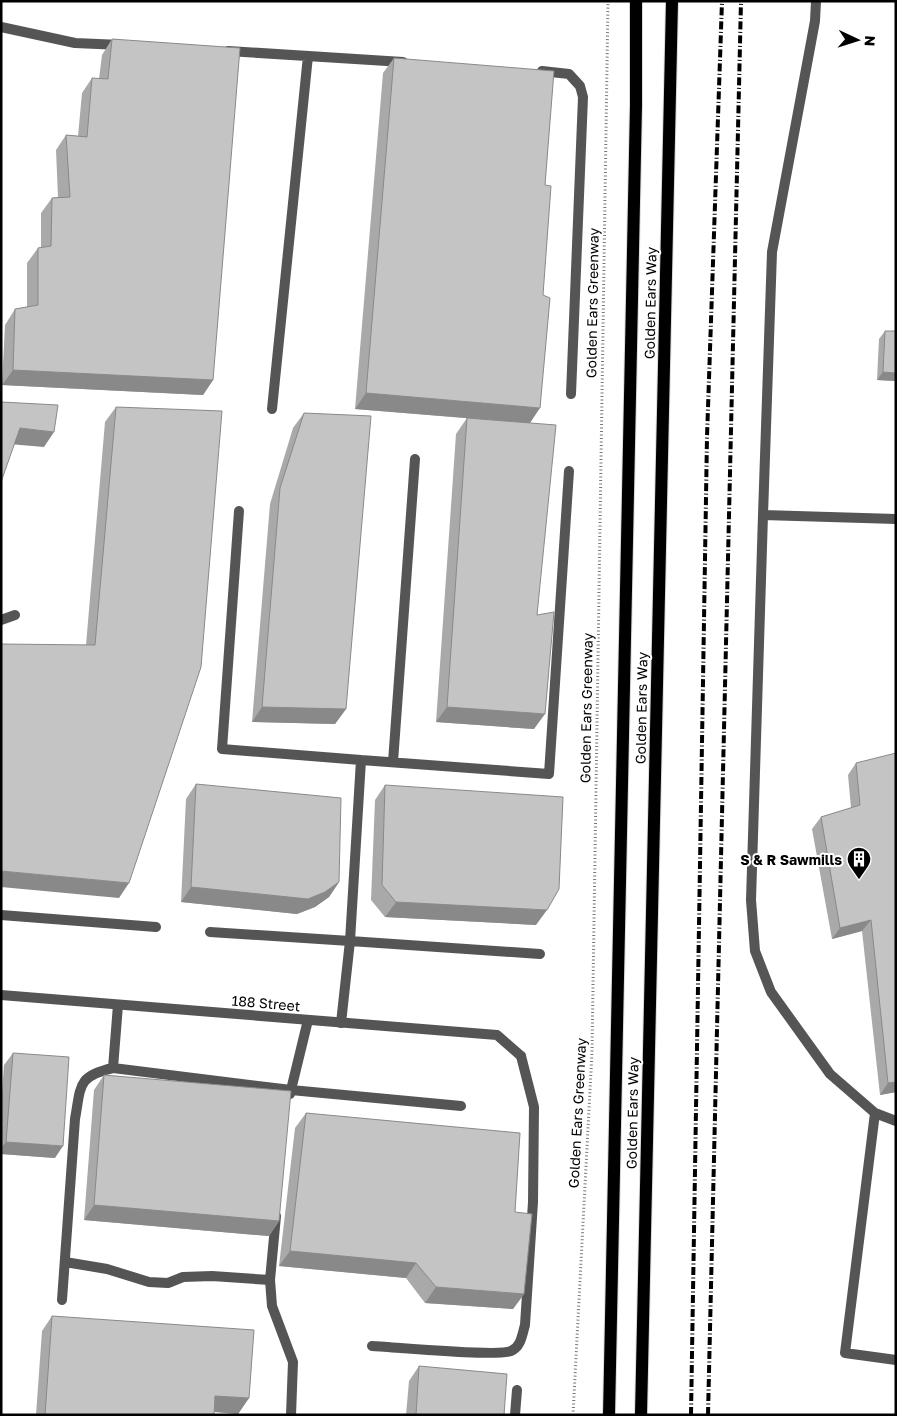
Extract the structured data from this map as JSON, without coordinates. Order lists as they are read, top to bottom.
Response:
{
  "streets": {
    "main road": ["Golden Ears Way"],
    "street": ["188 Street"],
    "path": ["Golden Ears Greenway"]
  },
  "places": {
    "building": ["S & R Sawmills"]
  },
  "north": "right"
}
